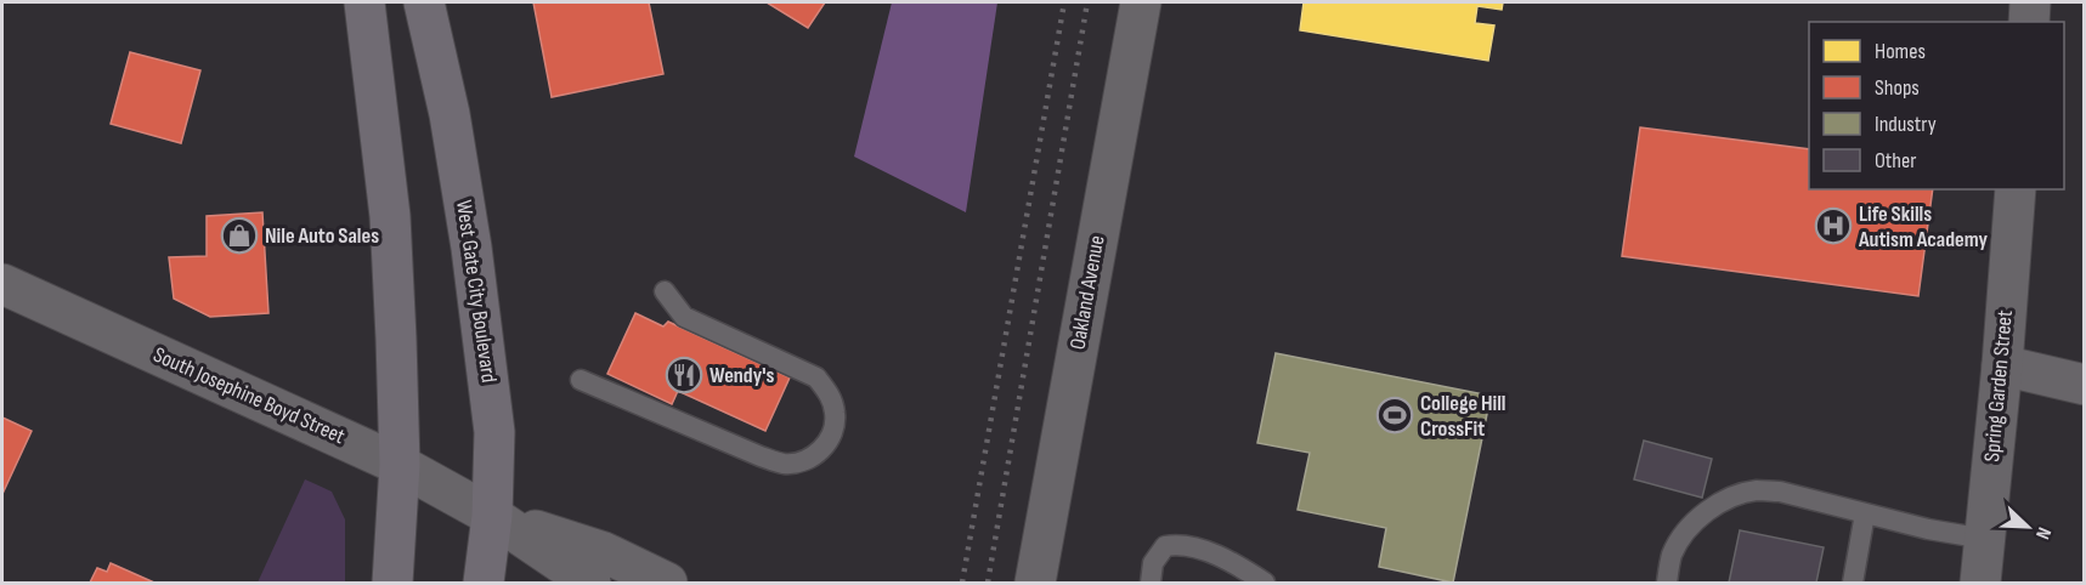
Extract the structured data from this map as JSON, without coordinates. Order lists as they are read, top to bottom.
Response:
{
  "streets": {
    "main road": [
      "West Gate City Boulevard",
      "Oakland Avenue",
      "Spring Garden Street",
      "South Josephine Boyd Street"
    ]
  },
  "crossings": [
    ["West Gate City Boulevard", "South Josephine Boyd Street"]
  ],
  "places": {
    "hospital": ["Life Skills Autism Academy"],
    "shop": ["Nile Auto Sales"],
    "restaurant": ["Wendy's"],
    "sports": ["College Hill CrossFit"]
  },
  "legend": [
    "Homes",
    "Shops",
    "Industry",
    "Other"
  ],
  "north": "bottom right"
}
